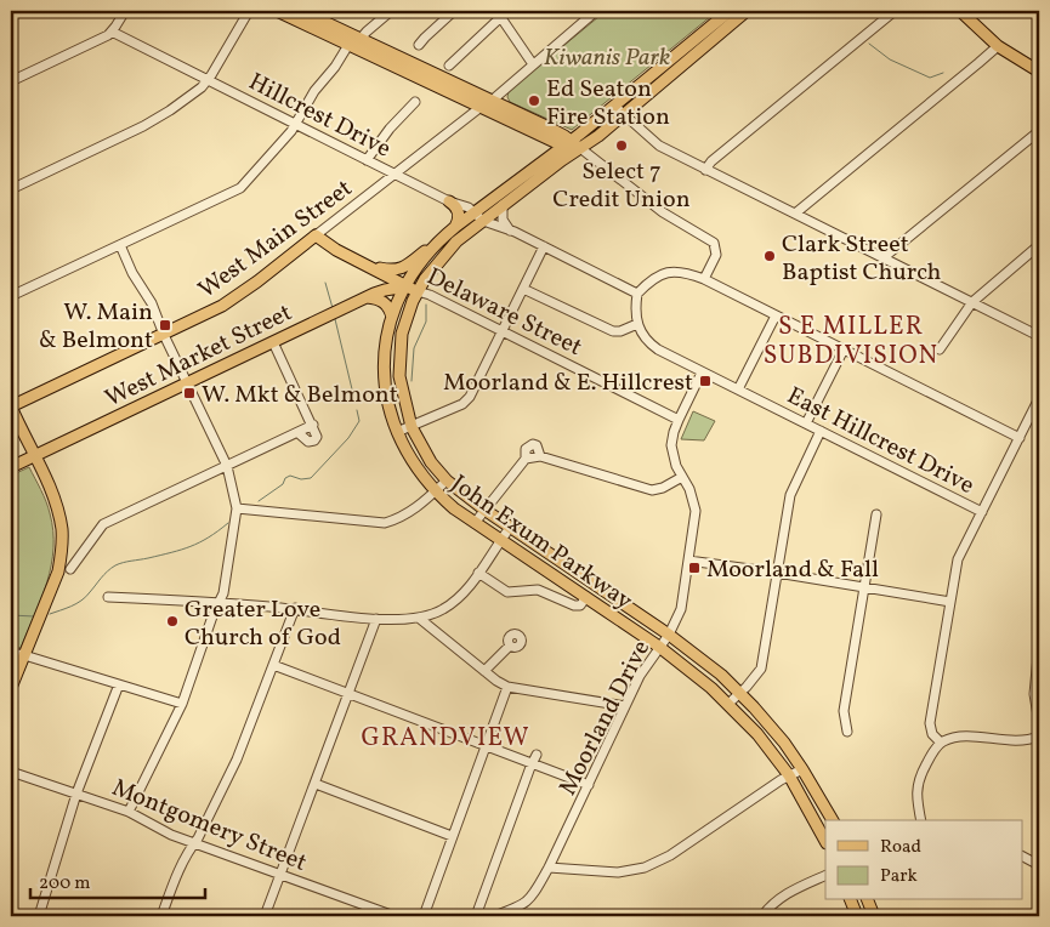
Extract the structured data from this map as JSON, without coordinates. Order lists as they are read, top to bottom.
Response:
{
  "streets": {
    "main road": [
      "West Main Street",
      "Delaware Street",
      "West Market Street",
      "John Exum Parkway"
    ],
    "street": [
      "Hillcrest Drive",
      "East Hillcrest Drive",
      "Moorland Drive",
      "Montgomery Street"
    ]
  },
  "crossings": [
    ["Hillcrest Drive", "West Main Street"],
    ["Hillcrest Drive", "John Exum Parkway"],
    ["West Main Street", "Delaware Street"],
    ["Delaware Street", "West Market Street"],
    ["Delaware Street", "John Exum Parkway"],
    ["Delaware Street", "Moorland Drive"],
    ["West Market Street", "John Exum Parkway"],
    ["East Hillcrest Drive", "Moorland Drive"],
    ["John Exum Parkway", "Moorland Drive"]
  ],
  "districts": ["S E MILLER SUBDIVISION", "GRANDVIEW"],
  "parks": ["Kiwanis Park"],
  "places": {
    "other": [
      "Ed Seaton Fire Station",
      "Select 7 Credit Union",
      "Clark Street Baptist Church",
      "Greater Love Church of God"
    ],
    "transit": [
      "W. Main & Belmont",
      "Moorland & E. Hillcrest",
      "W. Mkt & Belmont",
      "Moorland & Fall"
    ]
  },
  "legend": ["Road", "Park"],
  "scale_bar": "200 m"
}
